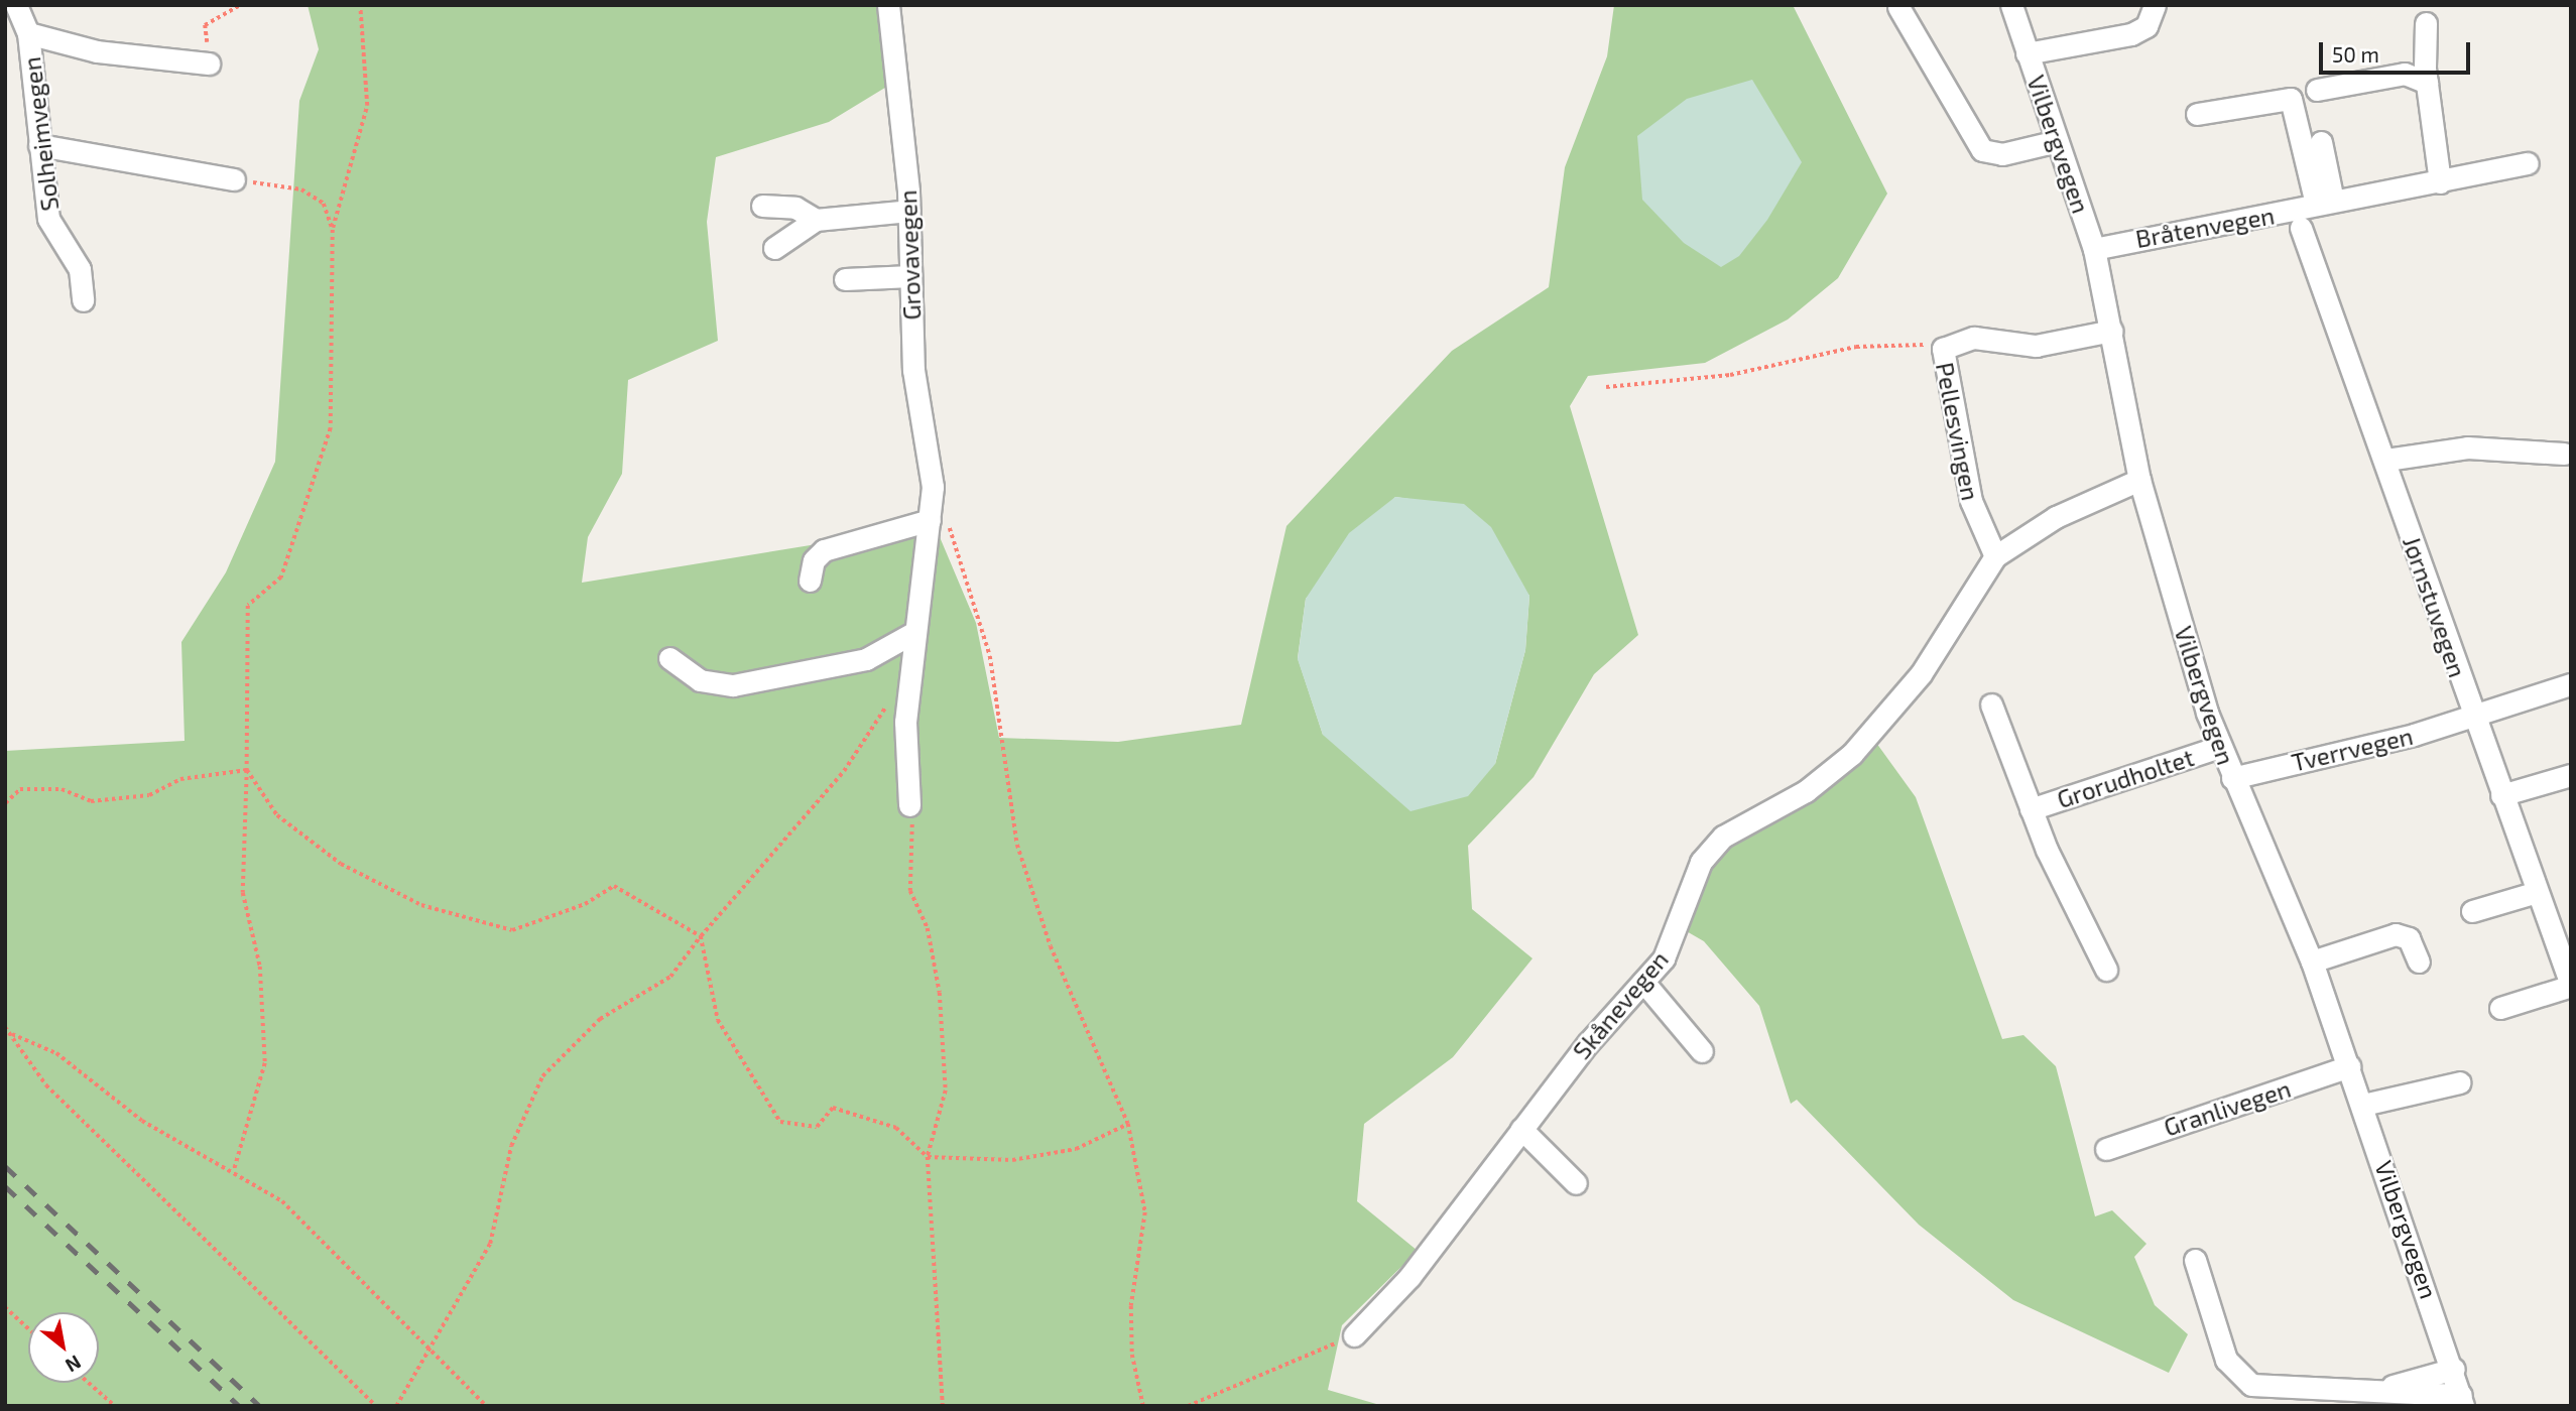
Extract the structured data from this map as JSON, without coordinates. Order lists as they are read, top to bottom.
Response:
{
  "streets": {
    "street": [
      "Solheimvegen",
      "Vilbergvegen",
      "Bråtenvegen",
      "Grovavegen",
      "Pellesvingen",
      "Jørnstuvegen",
      "Tverrvegen",
      "Grorudholtet",
      "Skånevegen",
      "Granlivegen"
    ]
  },
  "crossings": [
    ["Vilbergvegen", "Bråtenvegen"],
    ["Vilbergvegen", "Pellesvingen"],
    ["Vilbergvegen", "Tverrvegen"],
    ["Vilbergvegen", "Grorudholtet"],
    ["Vilbergvegen", "Skånevegen"],
    ["Vilbergvegen", "Granlivegen"],
    ["Pellesvingen", "Skånevegen"],
    ["Jørnstuvegen", "Tverrvegen"]
  ],
  "scale_bar": "50 m",
  "north": "bottom right"
}
